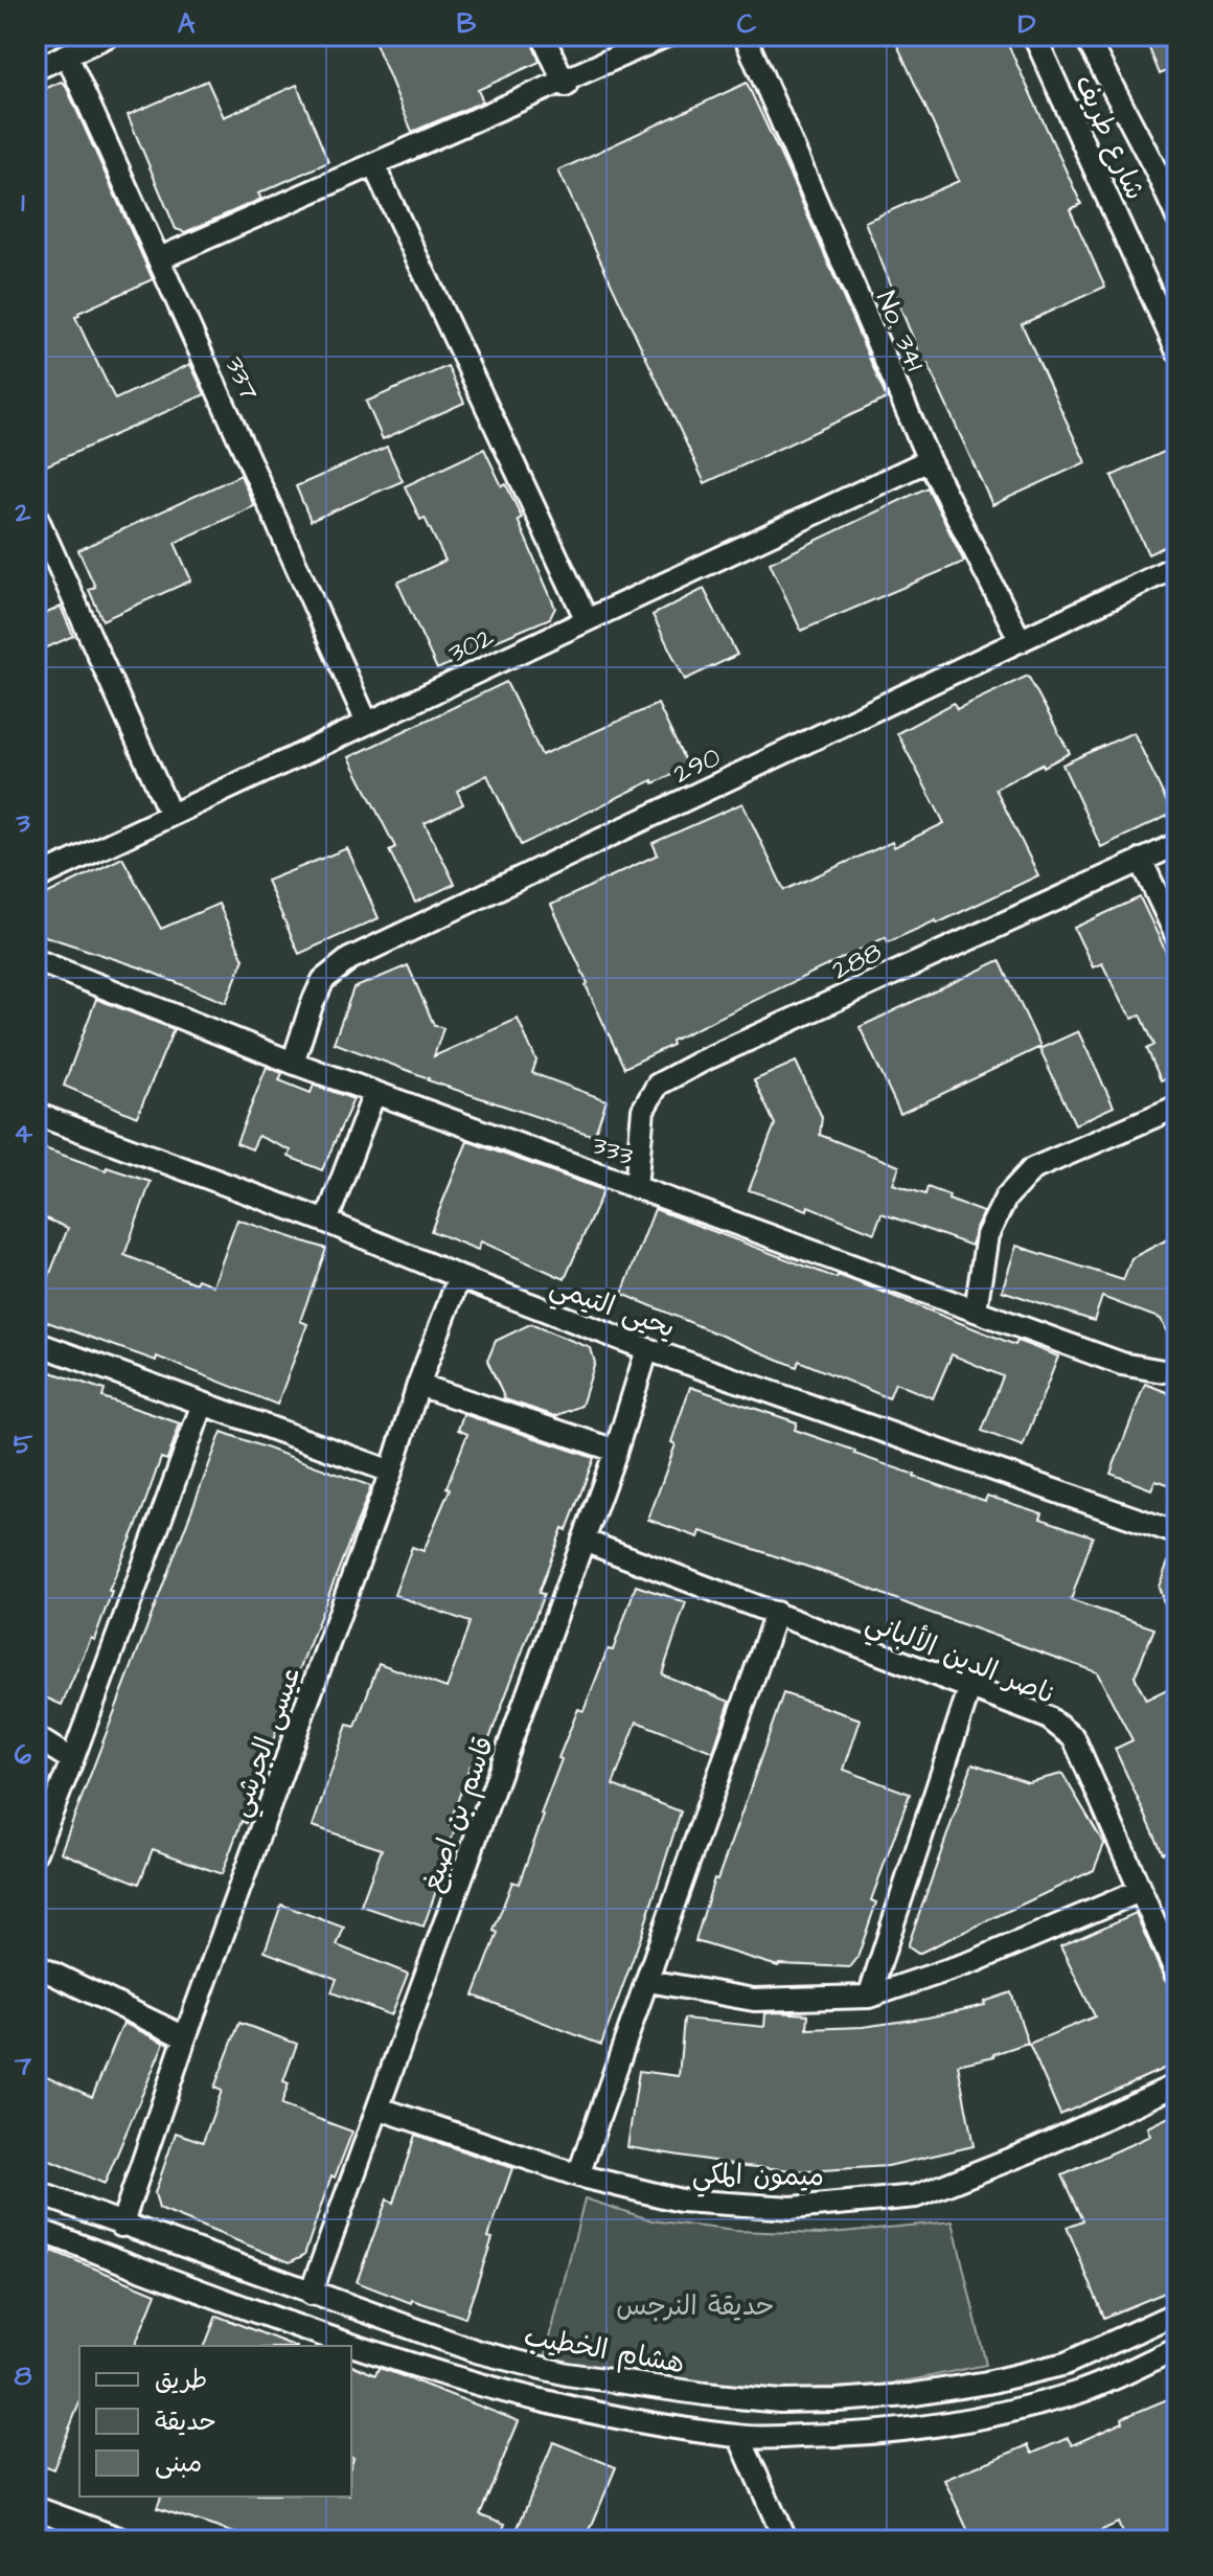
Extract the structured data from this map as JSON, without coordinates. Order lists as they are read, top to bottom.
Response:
{
  "streets": {
    "street": [
      "شارع طريف",
      "No. 341",
      "337",
      "302",
      "290",
      "288",
      "333",
      "يحيى التيمي",
      "ناصر الدين الألباني",
      "عيسى الجرشي",
      "قاسم بن اصبغ",
      "ميمون المكي",
      "هشام الخطيب"
    ]
  },
  "crossings": [
    ["No. 341", "302"],
    ["No. 341", "290"],
    ["337", "302"],
    ["290", "333"],
    ["288", "333"],
    ["يحيى التيمي", "عيسى الجرشي"],
    ["يحيى التيمي", "قاسم بن اصبغ"],
    ["ناصر الدين الألباني", "قاسم بن اصبغ"],
    ["عيسى الجرشي", "هشام الخطيب"],
    ["قاسم بن اصبغ", "ميمون المكي"],
    ["قاسم بن اصبغ", "هشام الخطيب"]
  ],
  "parks": ["حديقة النرجس"],
  "legend": ["طريق", "حديقة", "مبنى"],
  "grid": {
    "columns": [
      "A",
      "B",
      "C",
      "D"
    ],
    "rows": [
      "1",
      "2",
      "3",
      "4",
      "5",
      "6",
      "7",
      "8"
    ]
  }
}
